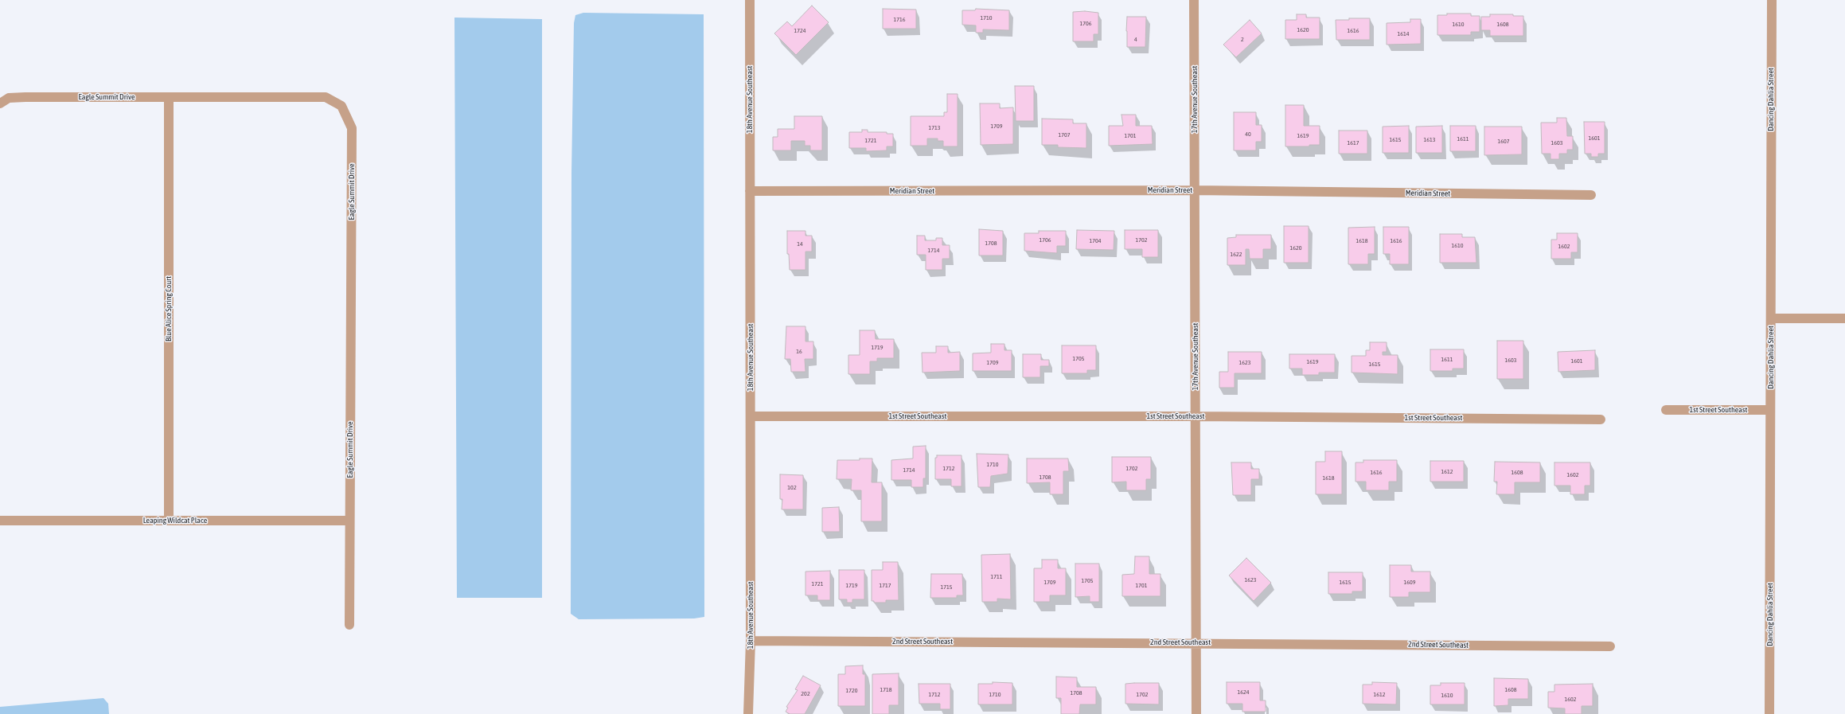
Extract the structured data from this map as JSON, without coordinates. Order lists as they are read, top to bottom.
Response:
{
  "streets": {
    "street": [
      "Eagle Summit Drive",
      "18th Avenue Southeast",
      "17th Avenue Southeast",
      "Dancing Dahlia Street",
      "Meridian Street",
      "Blue Alice Spring Court",
      "1st Street Southeast",
      "Leaping Wildcat Place",
      "2nd Street Southeast"
    ]
  },
  "crossings": [
    ["Eagle Summit Drive", "Blue Alice Spring Court"],
    ["Eagle Summit Drive", "Leaping Wildcat Place"],
    ["18th Avenue Southeast", "Meridian Street"],
    ["18th Avenue Southeast", "1st Street Southeast"],
    ["18th Avenue Southeast", "2nd Street Southeast"],
    ["17th Avenue Southeast", "Meridian Street"],
    ["17th Avenue Southeast", "1st Street Southeast"],
    ["17th Avenue Southeast", "2nd Street Southeast"],
    ["Dancing Dahlia Street", "1st Street Southeast"],
    ["Blue Alice Spring Court", "Leaping Wildcat Place"]
  ],
  "house_numbers": [
    "1710",
    "1716",
    "1706",
    "1610",
    "1608",
    "1620",
    "1724",
    "1616",
    "1614",
    "4",
    "2",
    "1709",
    "1713",
    "40",
    "1707",
    "1701",
    "1619",
    "1601",
    "1611",
    "1615",
    "1613",
    "1721",
    "1607",
    "1617",
    "1603",
    "1706",
    "1702",
    "1704",
    "1618",
    "1616",
    "1708",
    "14",
    "1610",
    "1602",
    "1620",
    "1714",
    "1622",
    "1719",
    "16",
    "1705",
    "1611",
    "1603",
    "1601",
    "1619",
    "1709",
    "1623",
    "1615",
    "1710",
    "1712",
    "1702",
    "1714",
    "1612",
    "1616",
    "1608",
    "1602",
    "1708",
    "1618",
    "102",
    "1711",
    "1623",
    "1705",
    "1709",
    "1615",
    "1609",
    "1721",
    "1719",
    "1717",
    "1701",
    "1715",
    "1718",
    "1608",
    "1720",
    "1624",
    "1708",
    "202",
    "1712",
    "1710",
    "1702",
    "1612",
    "1610",
    "1602"
  ]
}
